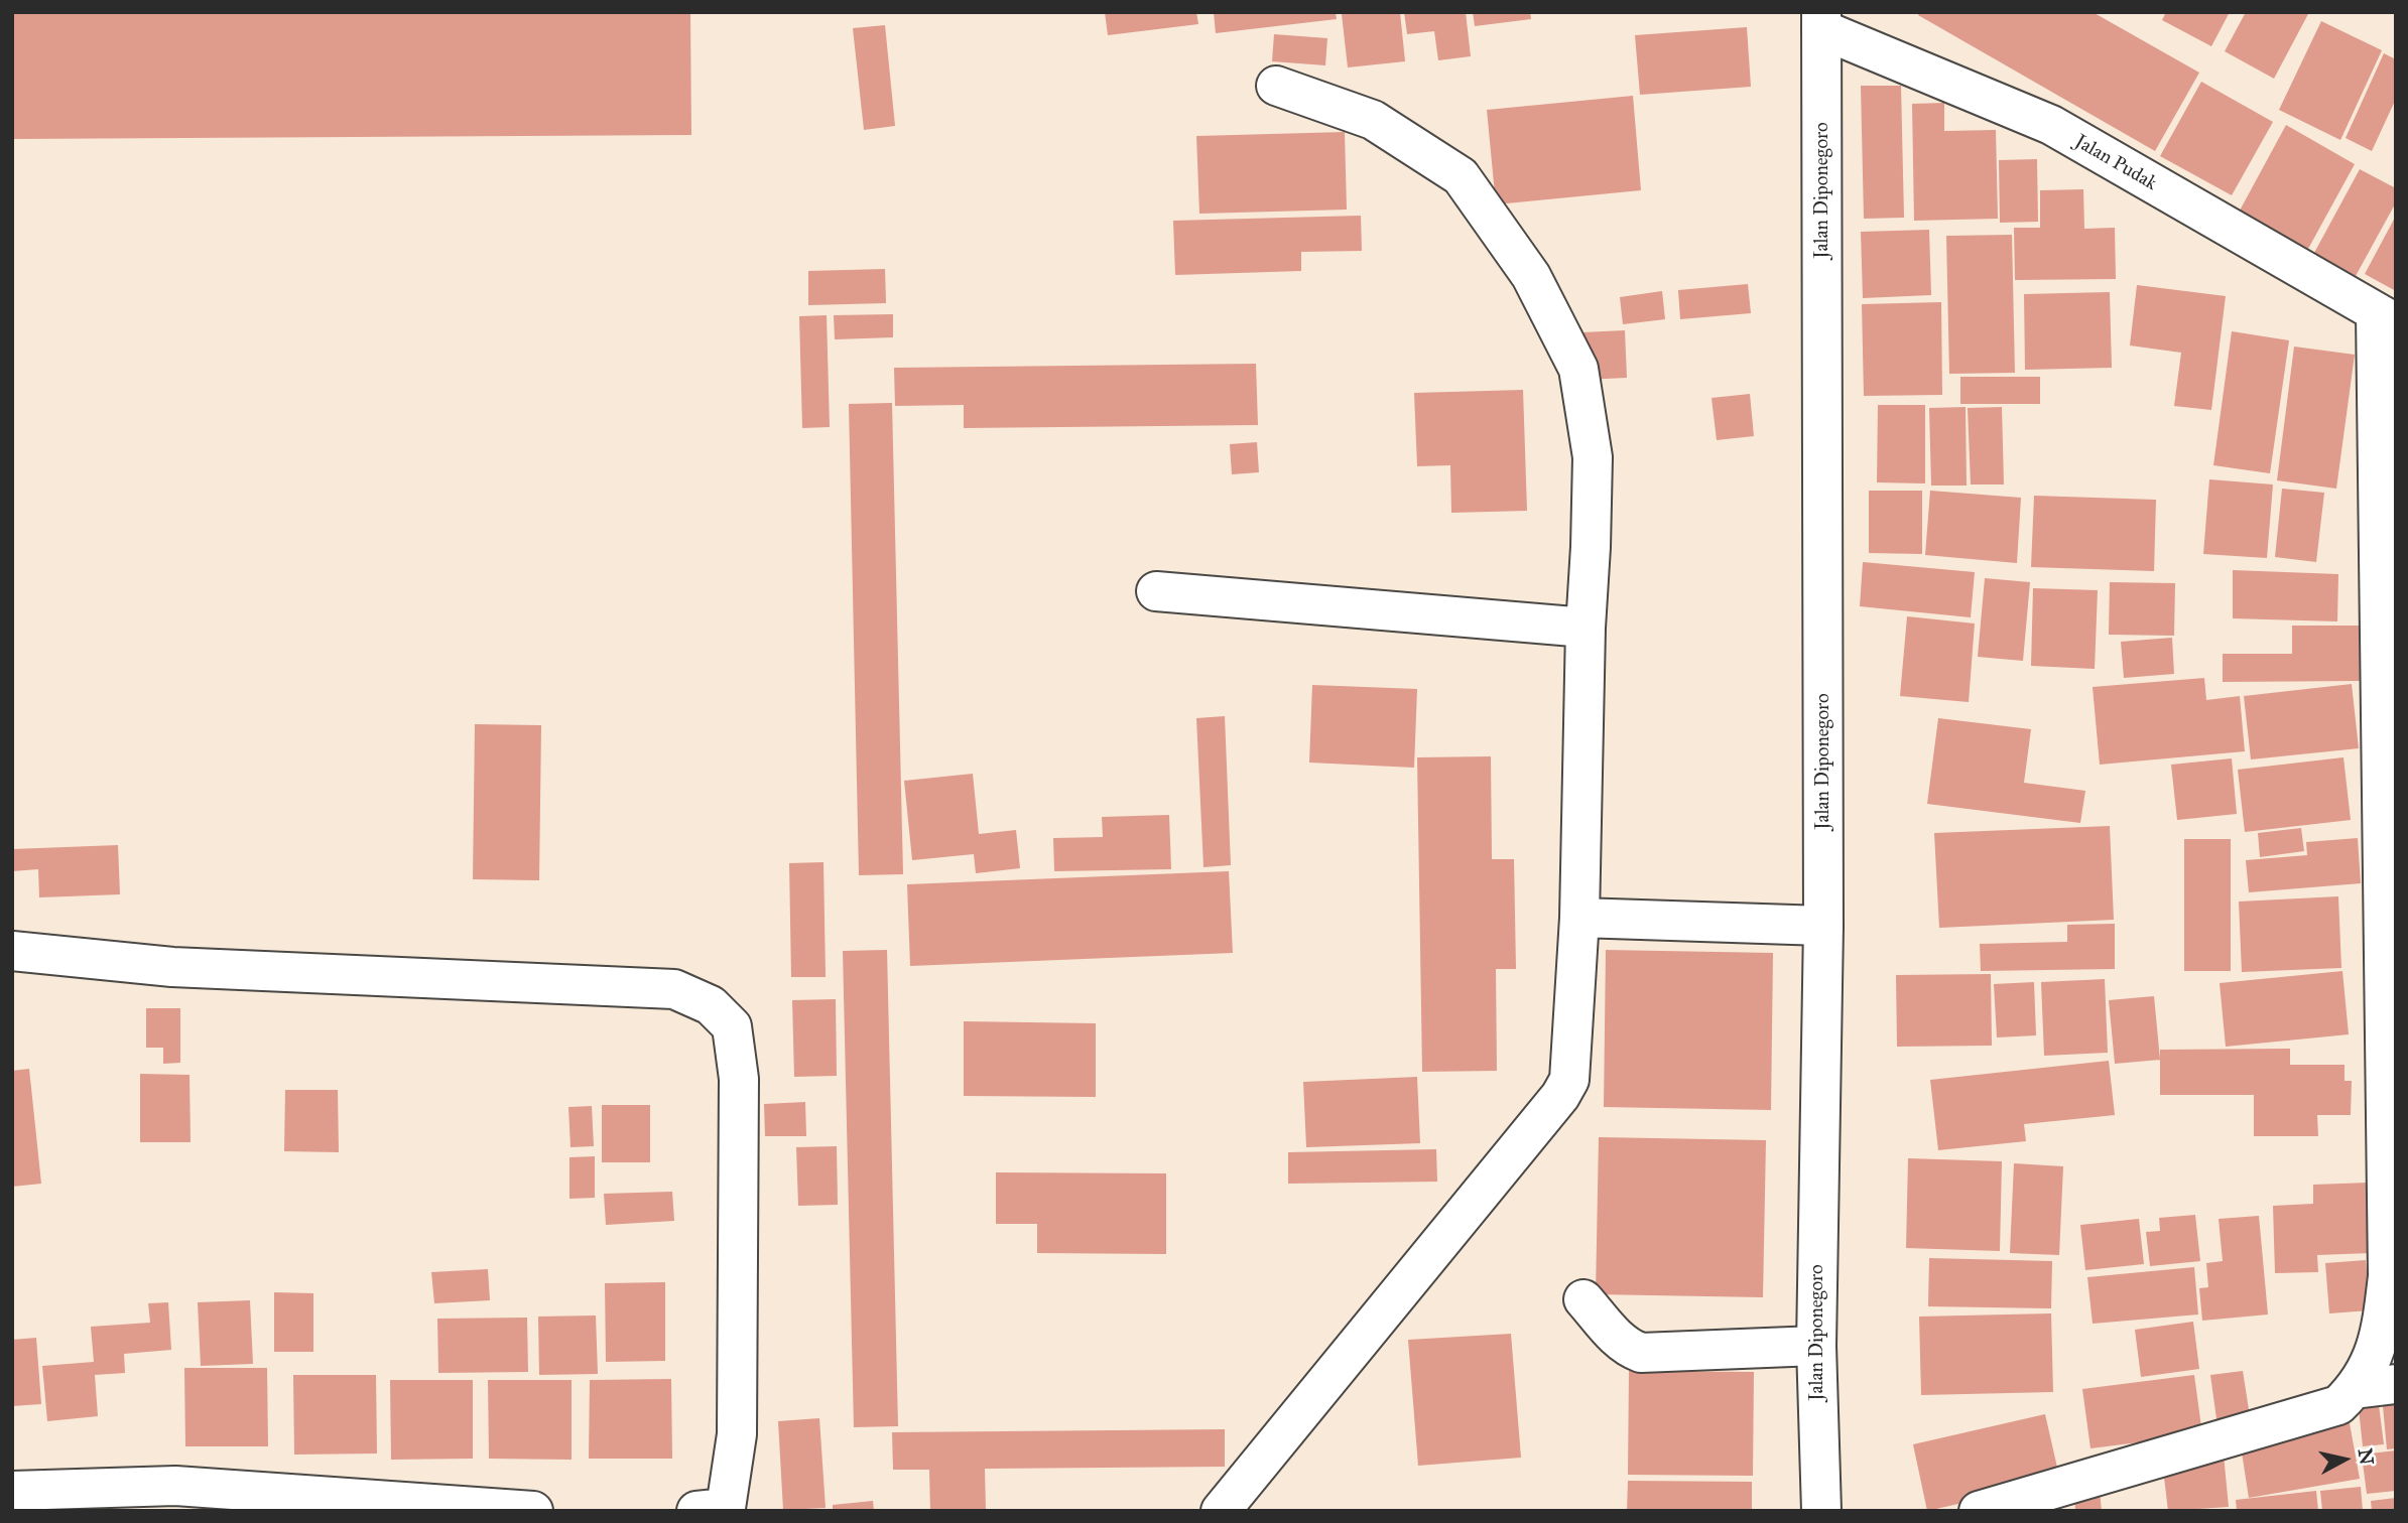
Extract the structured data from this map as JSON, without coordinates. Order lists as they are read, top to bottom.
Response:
{
  "streets": {
    "street": ["Jalan Pudak", "Jalan Diponegoro"]
  },
  "crossings": [
    ["Jalan Pudak", "Jalan Diponegoro"]
  ],
  "north": "right"
}
